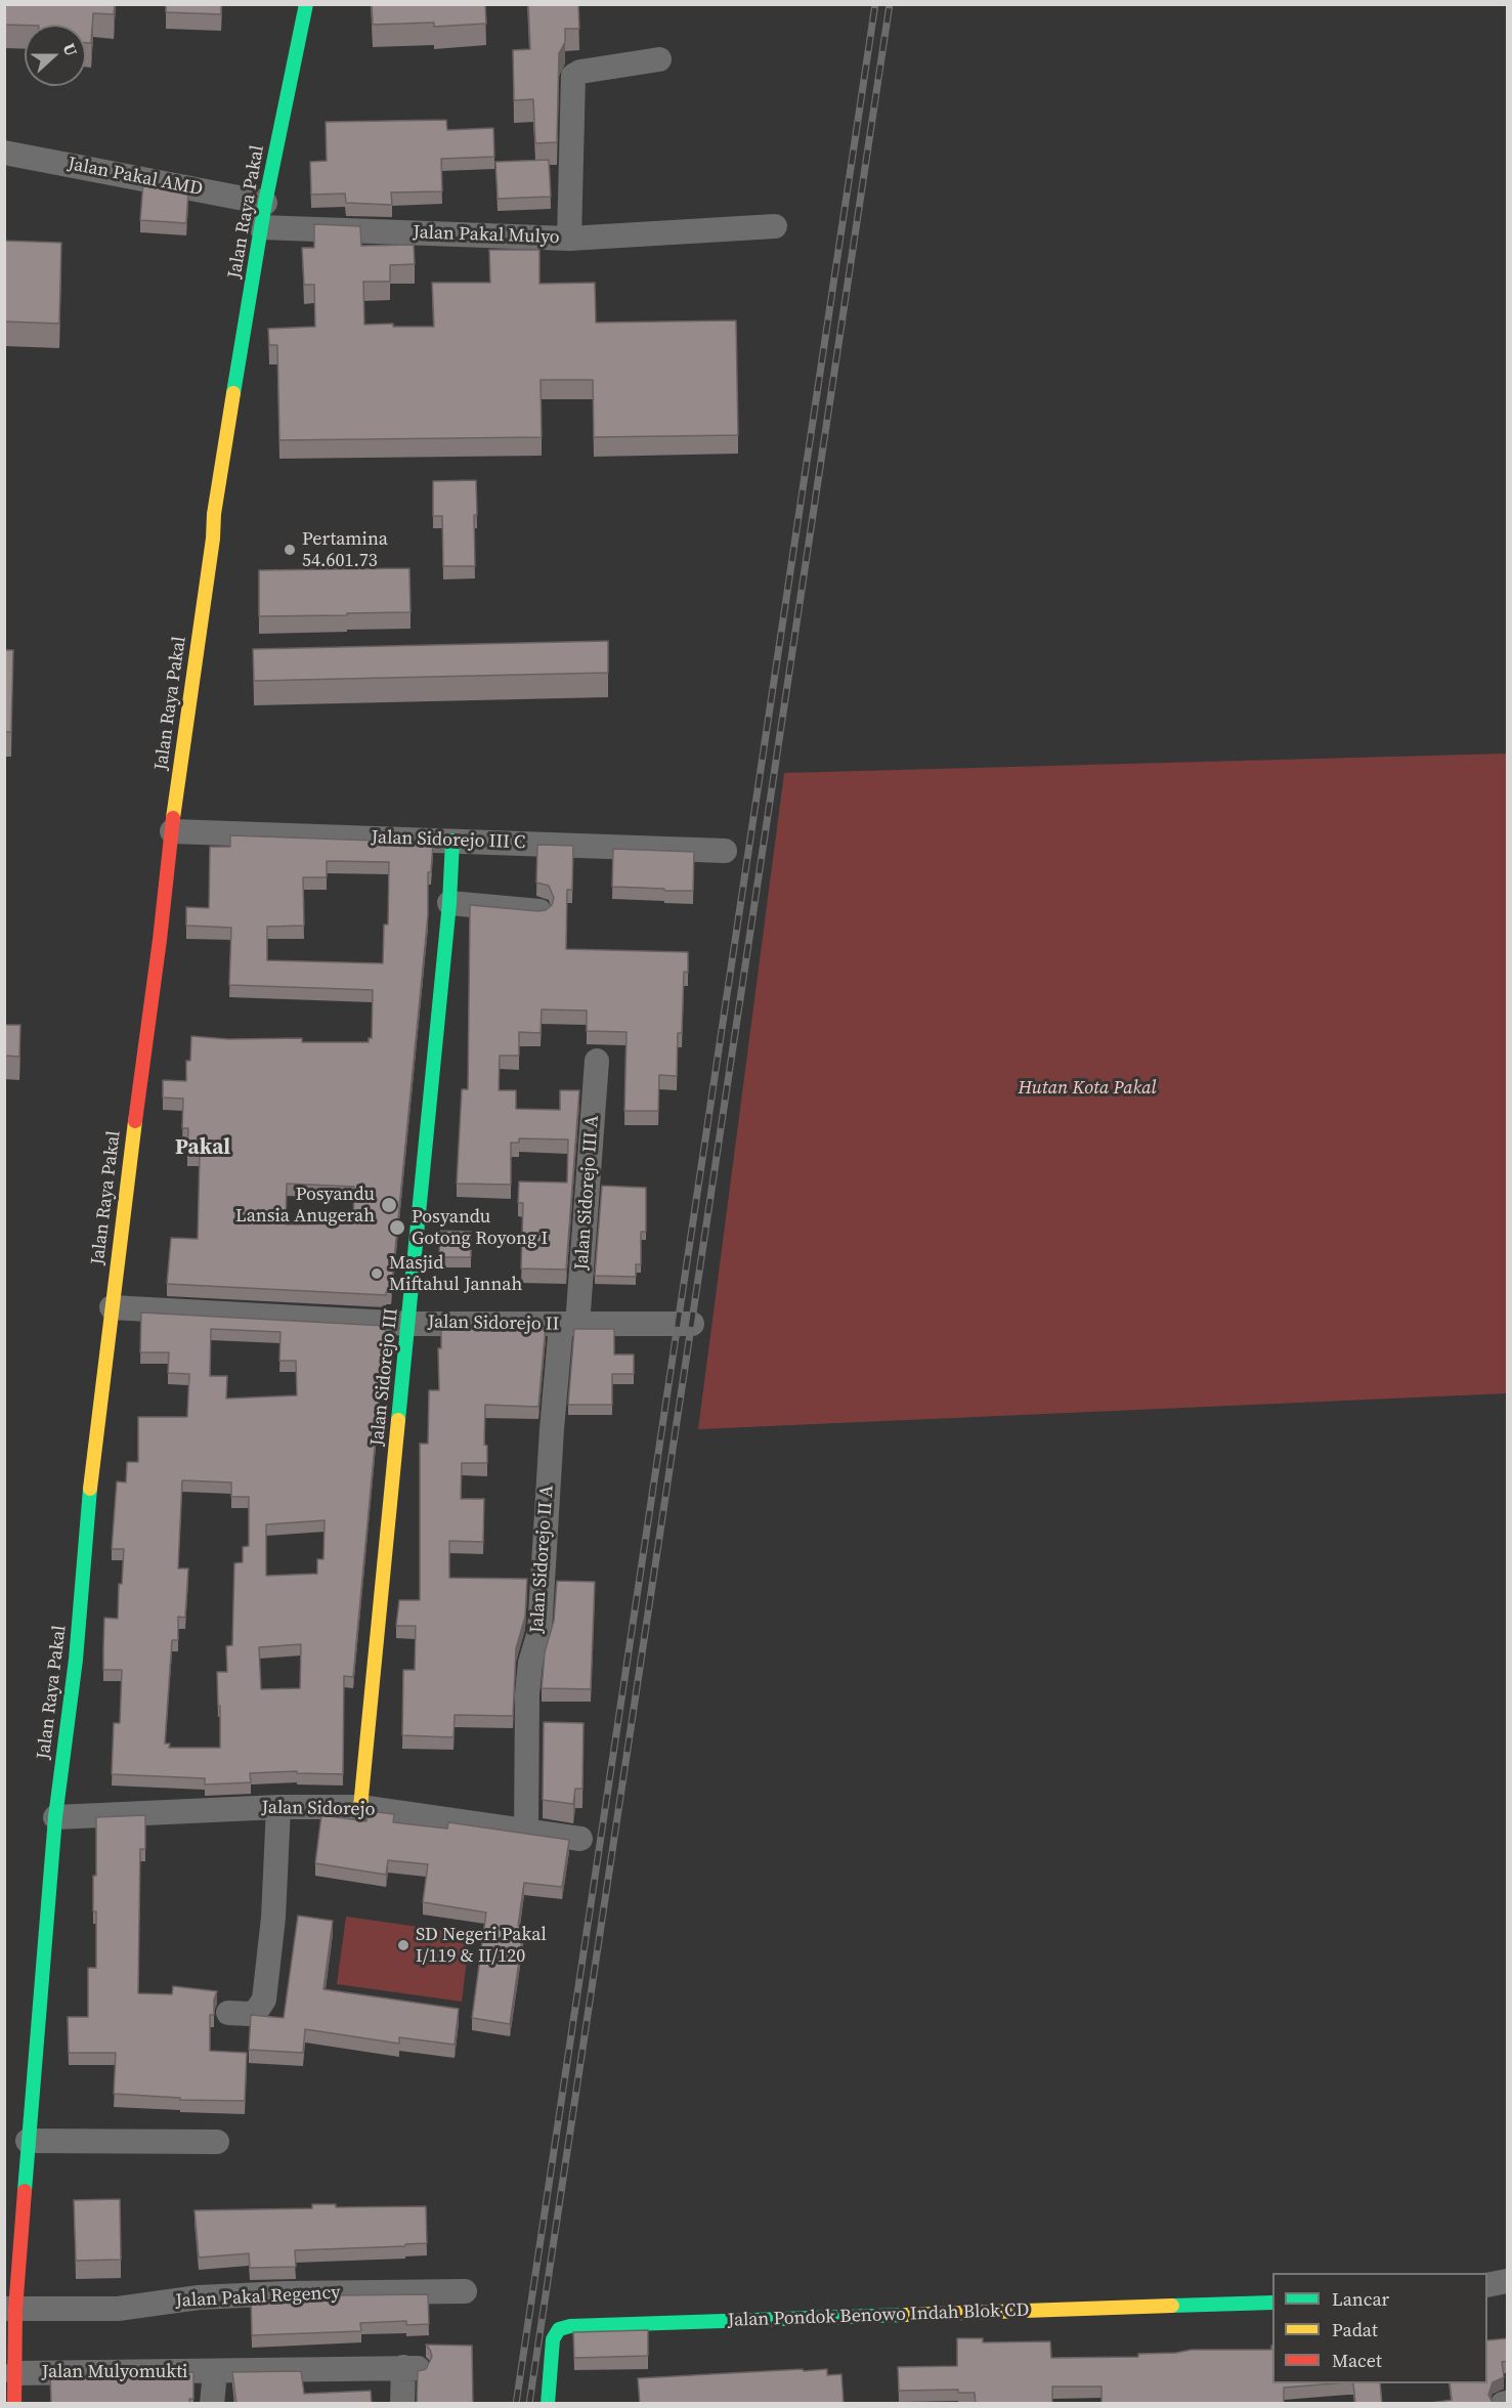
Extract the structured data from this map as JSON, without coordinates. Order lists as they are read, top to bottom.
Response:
{
  "streets": {
    "main road": ["Jalan Raya Pakal", "Jalan Sidorejo III", "Jalan Pondok Benowo Indah Blok CD"],
    "street": [
      "Jalan Pakal AMD",
      "Jalan Pakal Mulyo",
      "Jalan Sidorejo III C",
      "Jalan Sidorejo III A",
      "Jalan Sidorejo II",
      "Jalan Sidorejo II A",
      "Jalan Sidorejo",
      "Jalan Pakal Regency",
      "Jalan Mulyomukti"
    ]
  },
  "crossings": [
    ["Jalan Pakal AMD", "Jalan Raya Pakal"],
    ["Jalan Raya Pakal", "Jalan Pakal Mulyo"],
    ["Jalan Raya Pakal", "Jalan Sidorejo III C"],
    ["Jalan Raya Pakal", "Jalan Sidorejo II"],
    ["Jalan Raya Pakal", "Jalan Sidorejo"],
    ["Jalan Raya Pakal", "Jalan Pakal Regency"],
    ["Jalan Raya Pakal", "Jalan Mulyomukti"],
    ["Jalan Sidorejo III C", "Jalan Sidorejo III"],
    ["Jalan Sidorejo III A", "Jalan Sidorejo II"],
    ["Jalan Sidorejo III A", "Jalan Sidorejo II A"],
    ["Jalan Sidorejo II", "Jalan Sidorejo III"],
    ["Jalan Sidorejo II", "Jalan Sidorejo II A"],
    ["Jalan Sidorejo III", "Jalan Sidorejo"],
    ["Jalan Sidorejo II A", "Jalan Sidorejo"]
  ],
  "districts": ["Pakal"],
  "parks": ["Hutan Kota Pakal"],
  "places": [
    "Pertamina 54.601.73",
    "Posyandu Lansia Anugerah",
    "Posyandu Gotong Royong I",
    "Masjid Miftahul Jannah",
    "SD Negeri Pakal I/119 & II/120"
  ],
  "legend": ["Lancar", "Padat", "Macet"],
  "north": "right"
}
